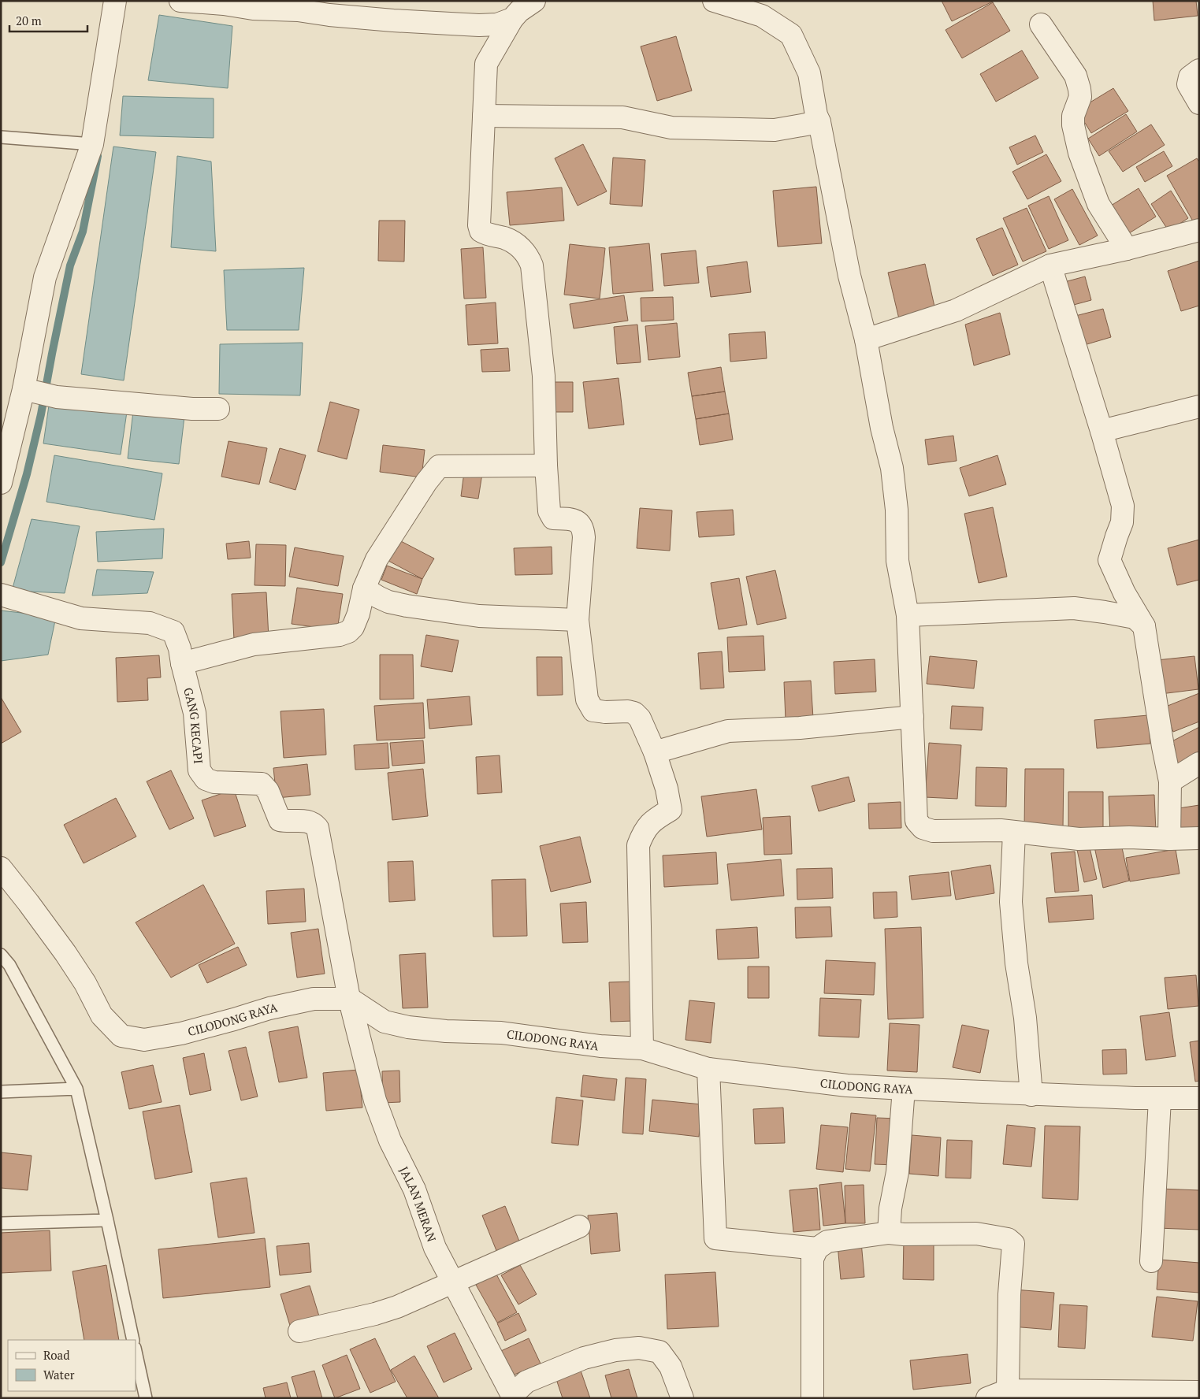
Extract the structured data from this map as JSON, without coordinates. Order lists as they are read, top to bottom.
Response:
{
  "streets": {
    "street": ["GANG KECAPI", "CILODONG RAYA", "JALAN MERAN"]
  },
  "crossings": [
    ["GANG KECAPI", "CILODONG RAYA"],
    ["GANG KECAPI", "JALAN MERAN"],
    ["CILODONG RAYA", "JALAN MERAN"]
  ],
  "legend": ["Road", "Water"],
  "scale_bar": "20 m"
}
